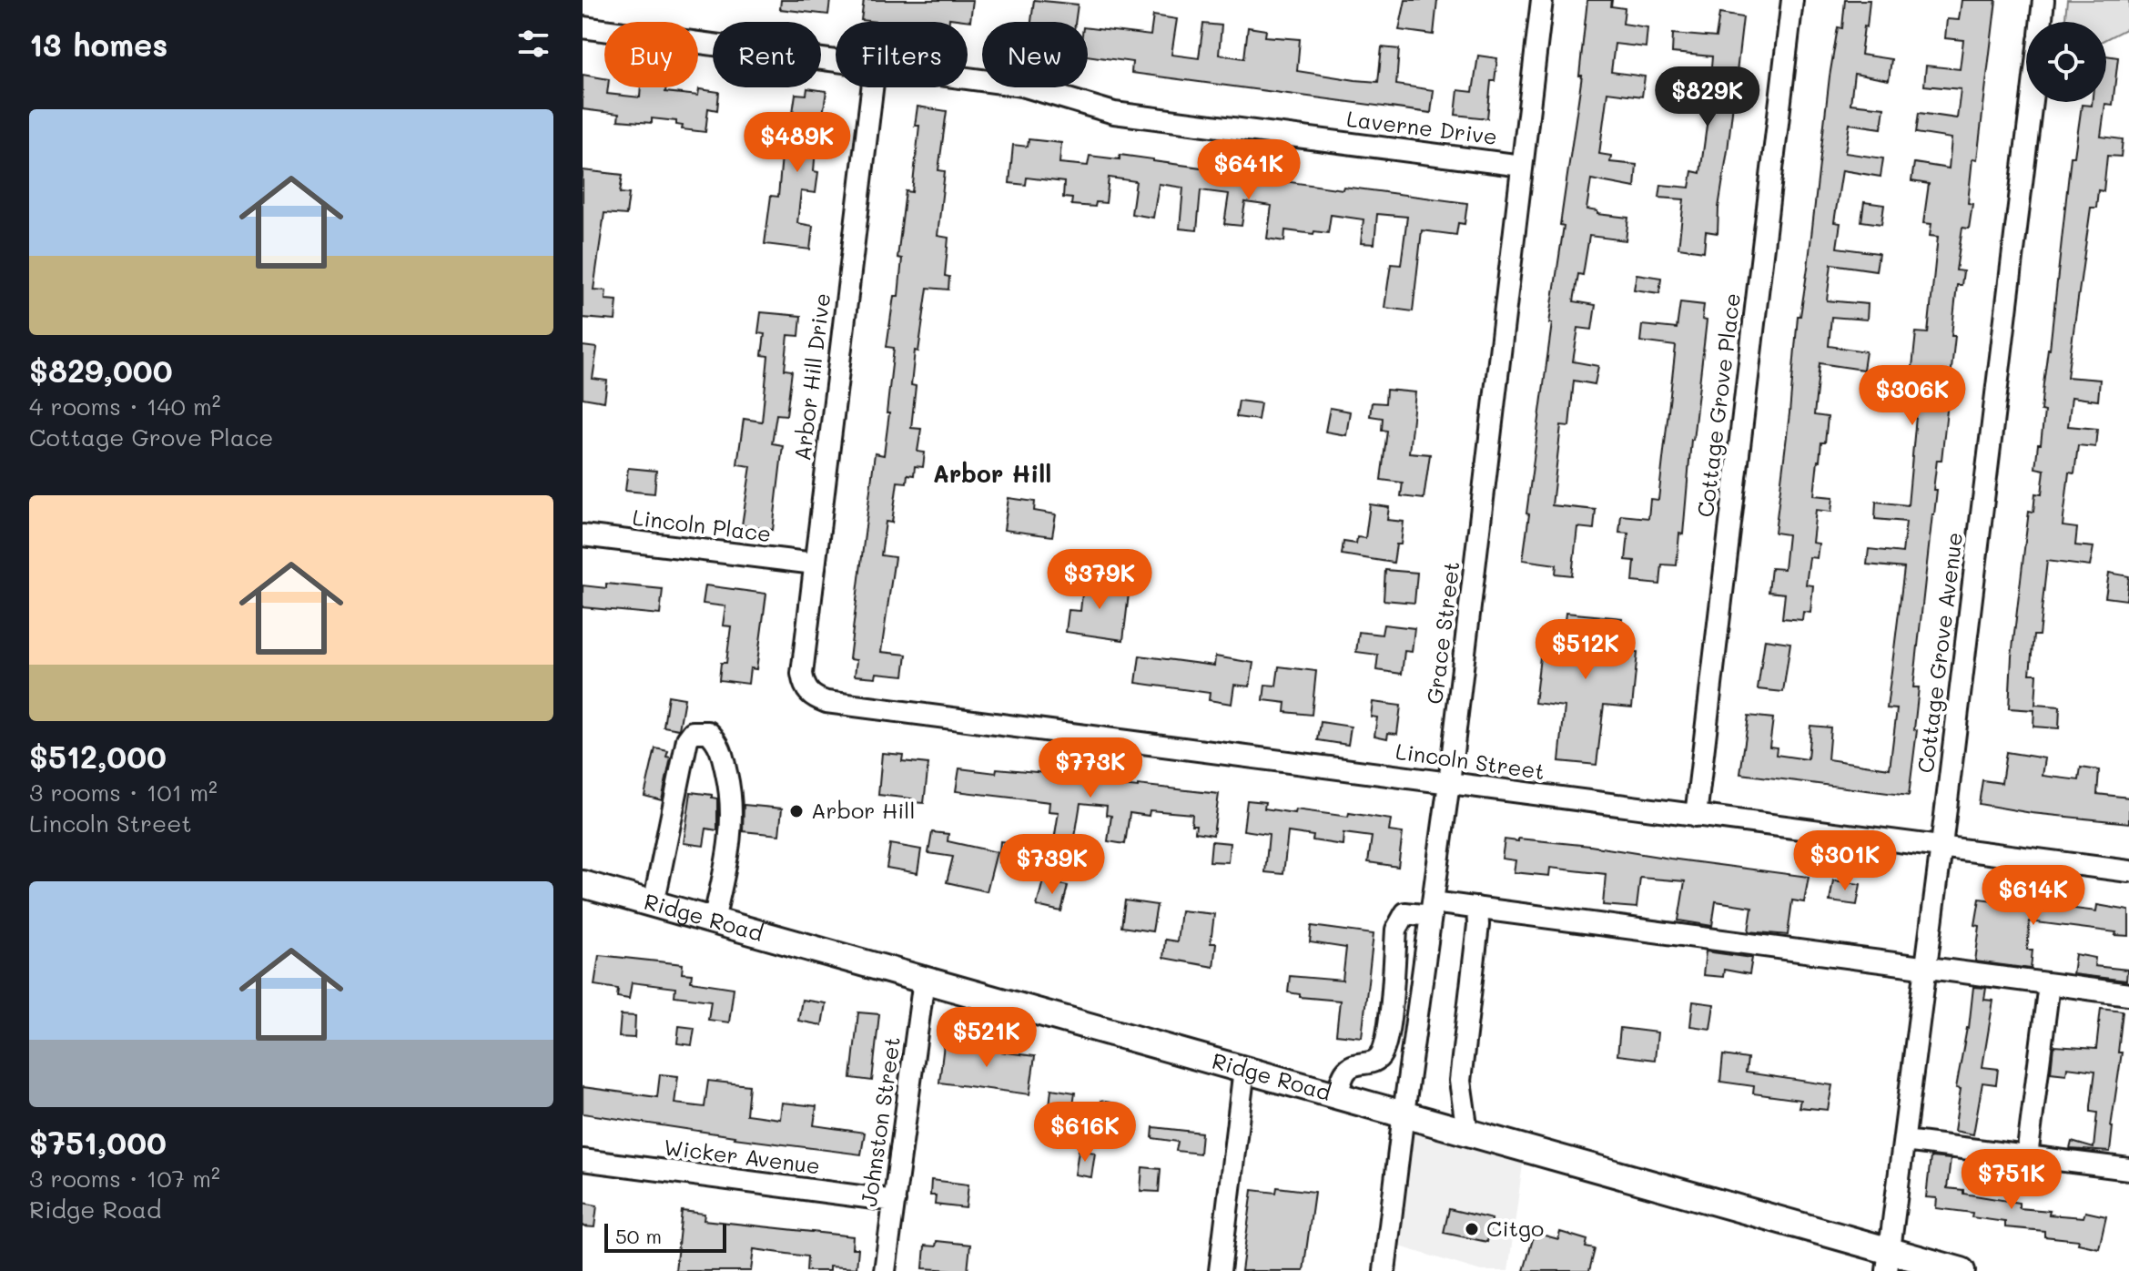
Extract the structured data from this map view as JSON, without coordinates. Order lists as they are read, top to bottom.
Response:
{
  "streets": {
    "main road": ["Ridge Road"],
    "street": [
      "Laverne Drive",
      "Arbor Hill Drive",
      "Cottage Grove Place",
      "Lincoln Place",
      "Grace Street",
      "Cottage Grove Avenue",
      "Lincoln Street",
      "Johnston Street",
      "Wicker Avenue"
    ]
  },
  "crossings": [
    ["Laverne Drive", "Grace Street"],
    ["Arbor Hill Drive", "Lincoln Place"],
    ["Arbor Hill Drive", "Lincoln Street"],
    ["Cottage Grove Place", "Lincoln Street"],
    ["Grace Street", "Lincoln Street"],
    ["Grace Street", "Ridge Road"],
    ["Cottage Grove Avenue", "Lincoln Street"],
    ["Cottage Grove Avenue", "Ridge Road"],
    ["Ridge Road", "Johnston Street"],
    ["Johnston Street", "Wicker Avenue"]
  ],
  "districts": ["Arbor Hill"],
  "places": ["Arbor Hill", "Citgo"],
  "scale_bar": "50 m",
  "page": {
    "heading": "13 homes",
    "chip": [
      "Buy",
      "Rent",
      "Filters",
      "New"
    ],
    "price": [
      "$829K",
      "$489K",
      "$641K",
      "$306K",
      "$379K",
      "$512K",
      "$773K",
      "$301K",
      "$739K",
      "$614K",
      "$521K",
      "$616K",
      "$751K"
    ],
    "list": [
      {
        "name": "$829,000",
        "note": "4 rooms · 140 m² · Cottage Grove Place"
      },
      {
        "name": "$512,000",
        "note": "3 rooms · 101 m² · Lincoln Street"
      },
      {
        "name": "$751,000",
        "note": "3 rooms · 107 m² · Ridge Road"
      }
    ],
    "scale": "50 m"
  }
}
